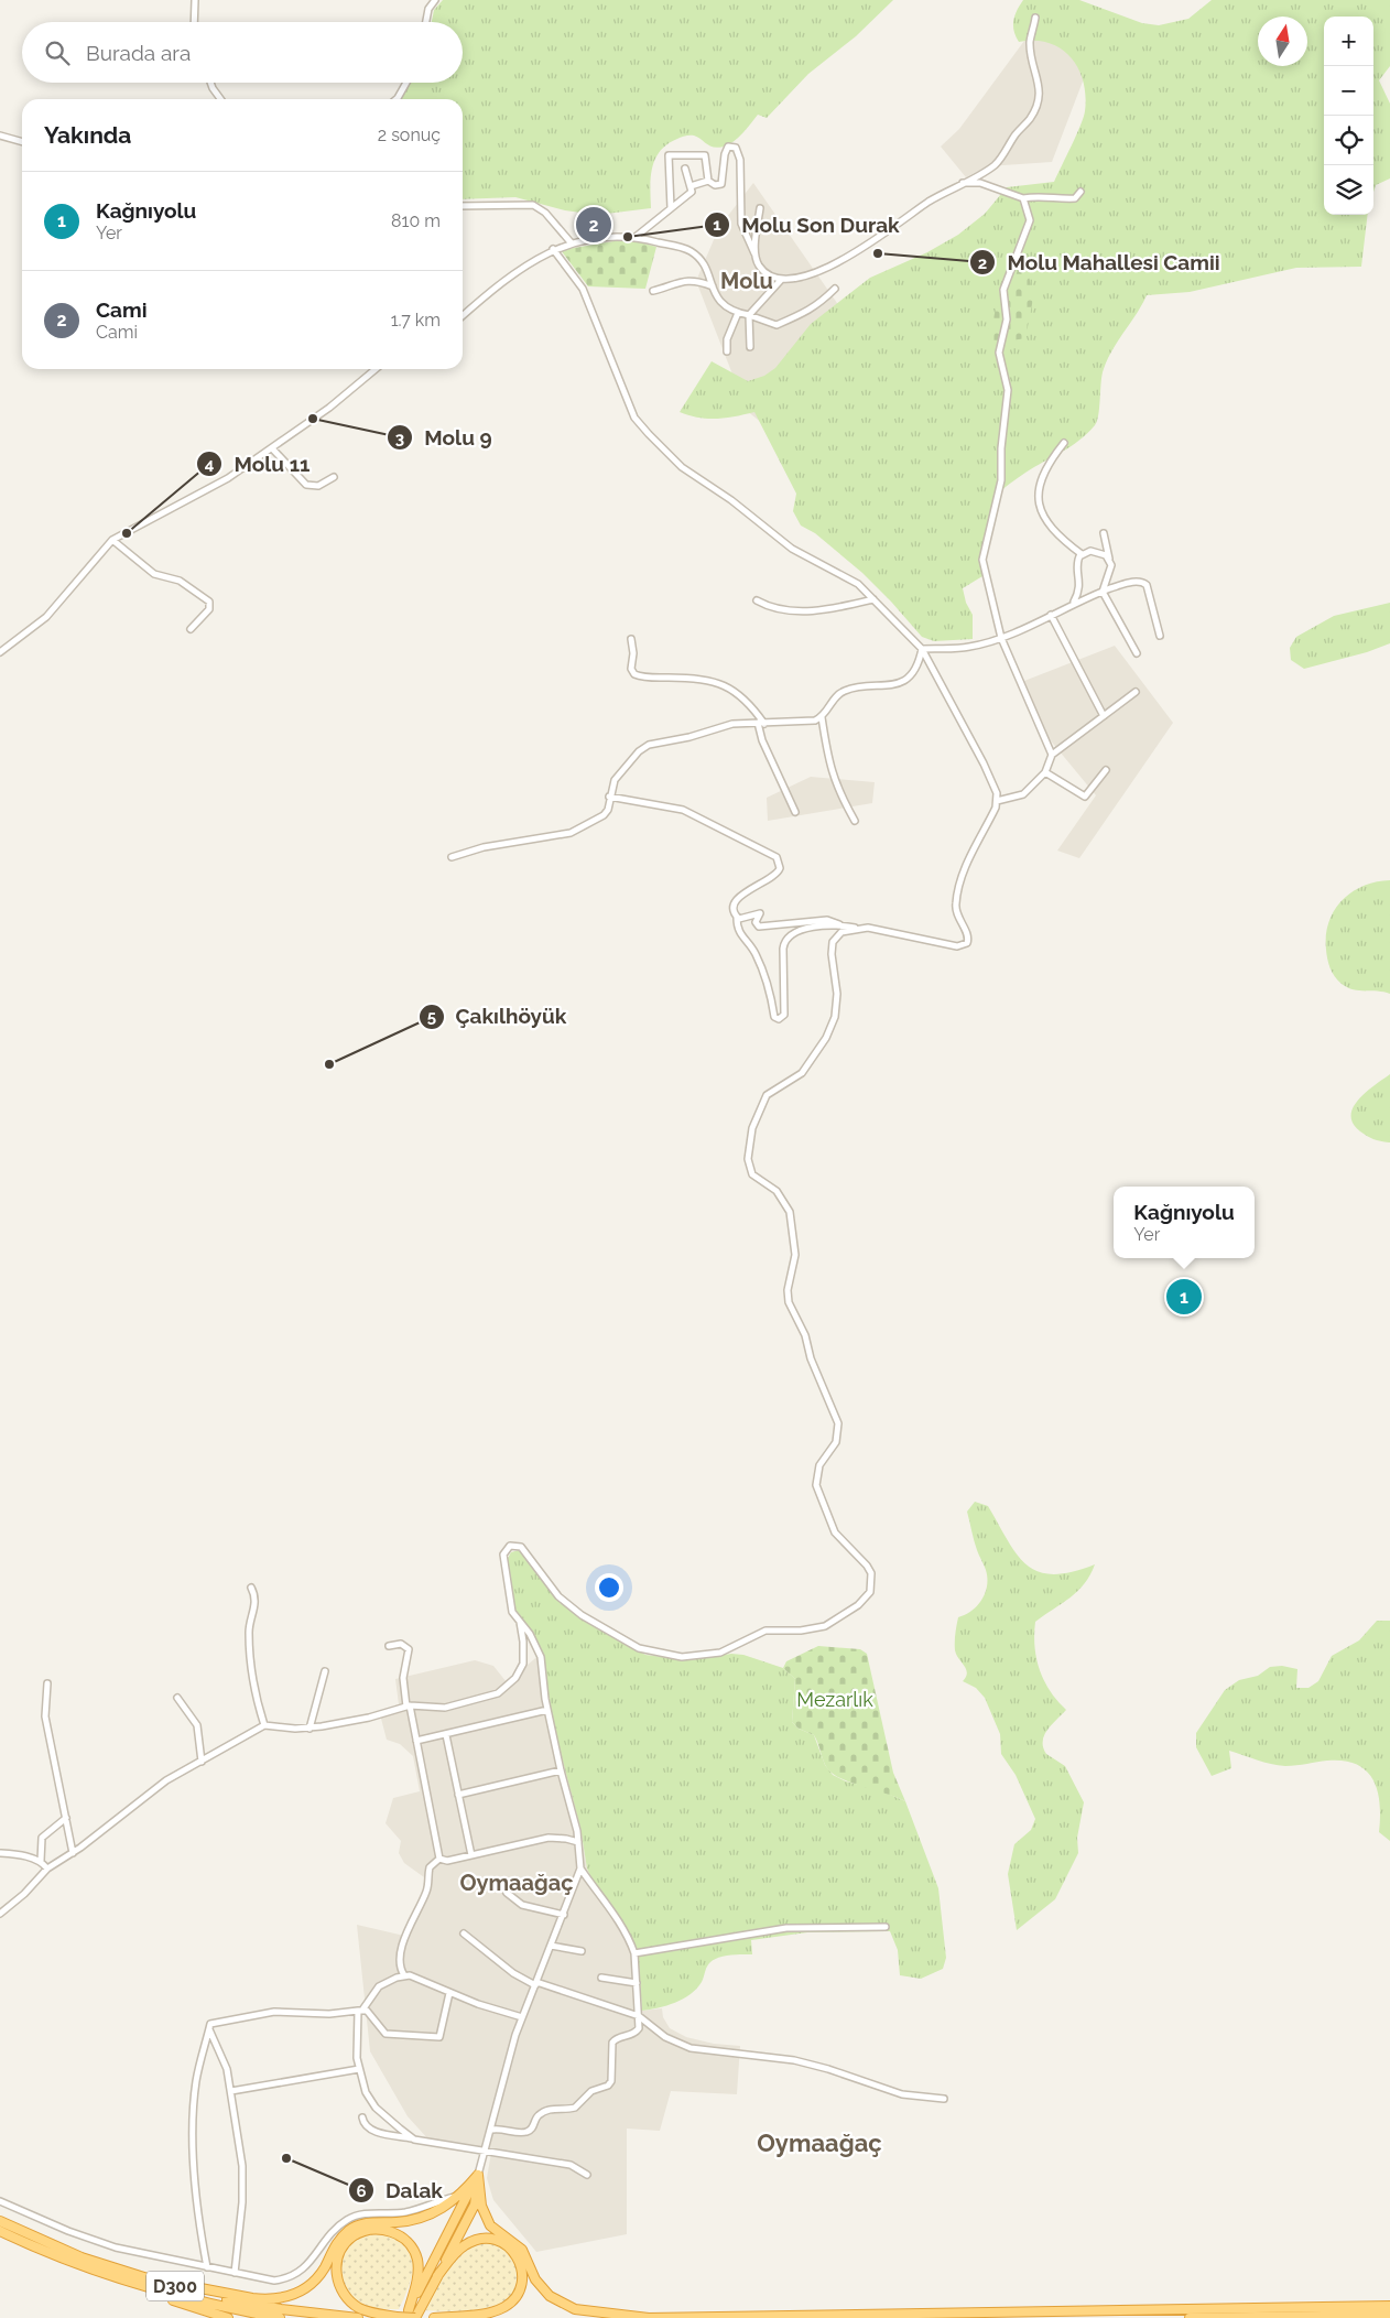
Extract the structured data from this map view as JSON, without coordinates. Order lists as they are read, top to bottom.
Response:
{
  "streets": {
    "highway": ["D300"]
  },
  "districts": ["Molu", "Oymaağaç", "Oymaağaç"],
  "parks": ["Mezarlık"],
  "places": [
    "Molu Son Durak",
    "Molu Mahallesi Camii",
    "Molu 9",
    "Molu 11",
    "Çakılhöyük",
    "Dalak"
  ],
  "north": "top",
  "page": {
    "map_buttons": ["+", "−"],
    "search": "Burada ara",
    "heading": ["Yakında", "2 sonuç"],
    "list": [
      {
        "mark": "1",
        "name": "Kağnıyolu",
        "note": "Yer",
        "value": "810 m"
      },
      {
        "mark": "2",
        "name": "Cami",
        "note": "Cami",
        "value": "1.7 km"
      }
    ],
    "pins": ["2", "1"],
    "popup": ["Kağnıyolu", "Yer"]
  }
}
